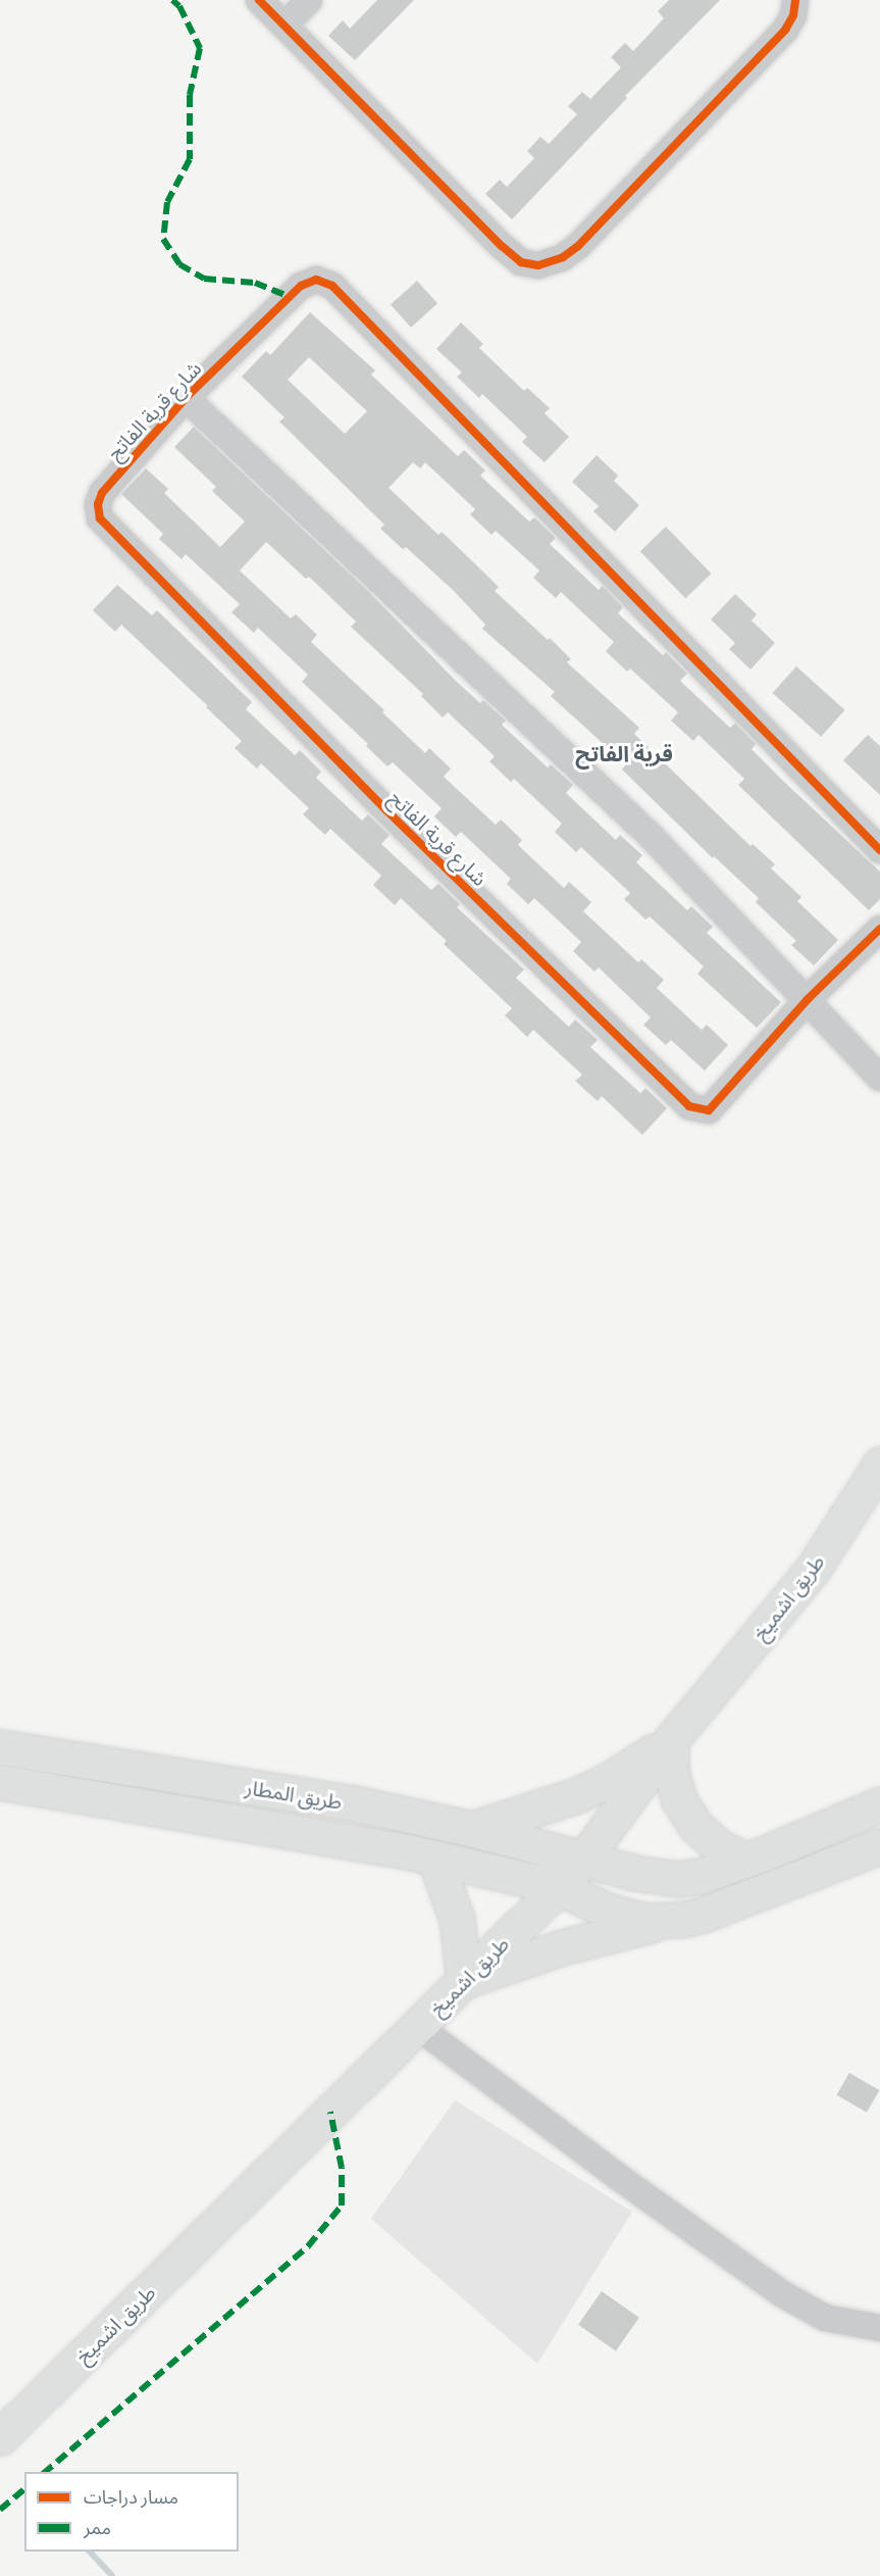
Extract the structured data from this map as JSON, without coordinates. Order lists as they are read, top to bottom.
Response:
{
  "streets": {
    "highway": ["طريق اشميخ", "طريق المطار"],
    "street": ["شارع قرية الفاتح"]
  },
  "crossings": [
    ["طريق اشميخ", "طريق المطار"]
  ],
  "districts": ["قرية الفاتح"],
  "legend": ["مسار دراجات", "ممر"]
}
